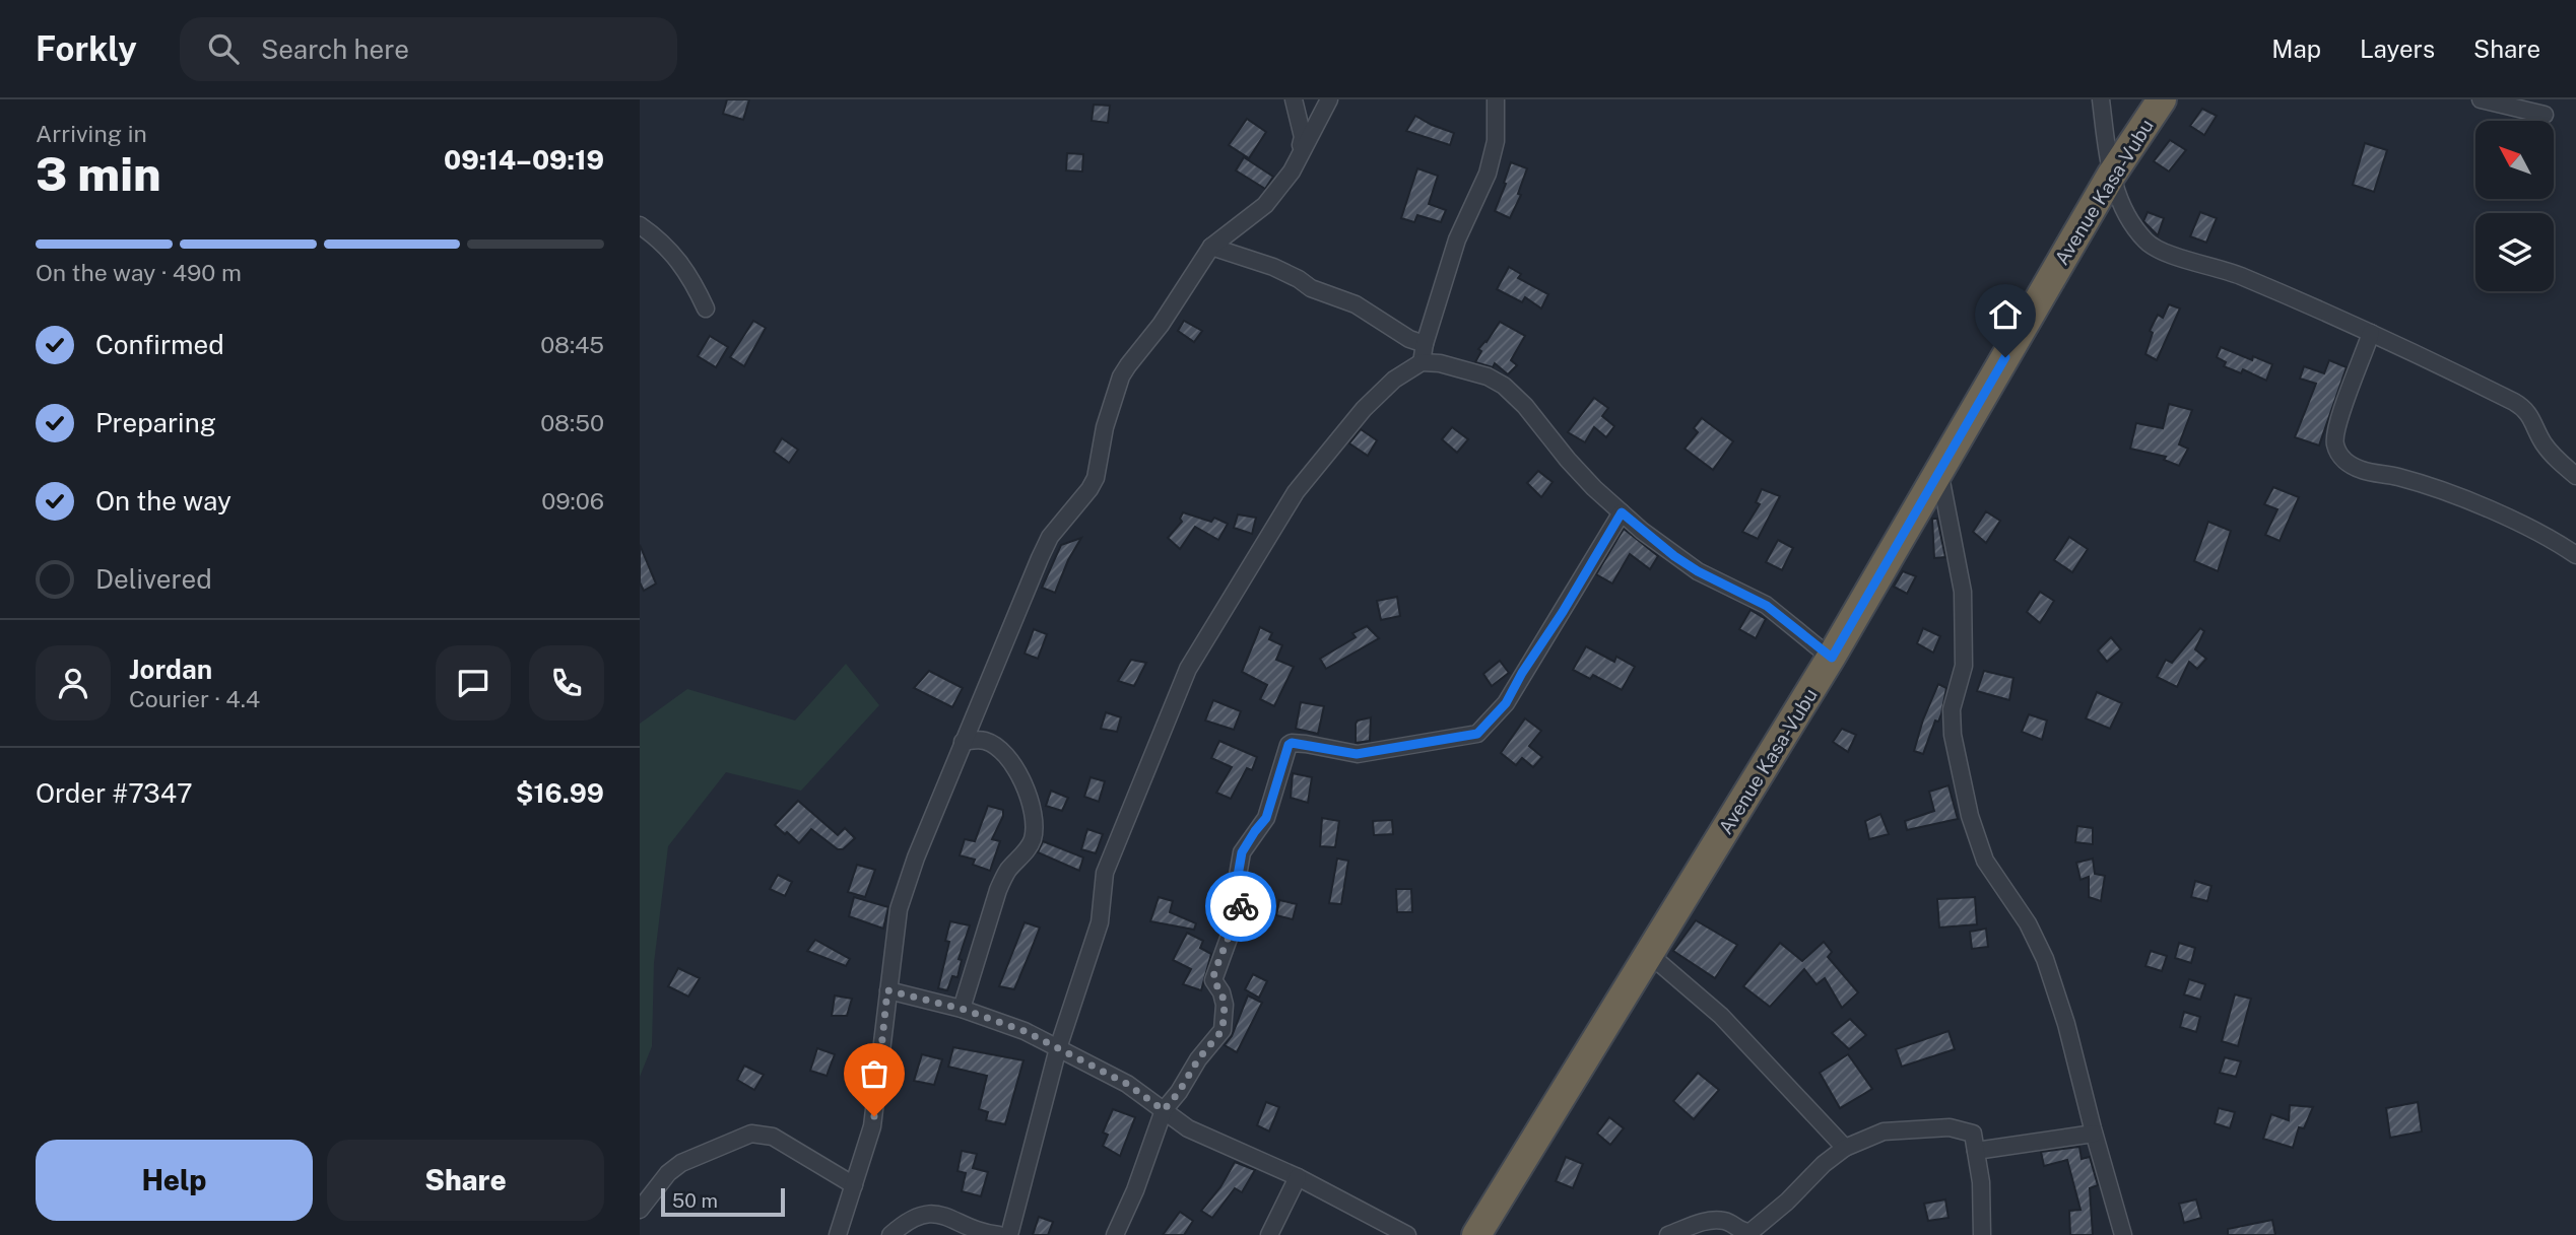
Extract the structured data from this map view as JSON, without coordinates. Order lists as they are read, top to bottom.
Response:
{
  "streets": {
    "highway": ["Avenue Kasa-Vubu"]
  },
  "scale_bar": "50 m",
  "north": "top left",
  "page": {
    "header": "Forkly",
    "search": "Search here",
    "nav": ["Map", "Layers", "Share"],
    "heading": ["3 min", "Arriving in", "09:14–09:19"],
    "panel": [
      "Jordan",
      "Courier · 4.4",
      "Order #7347",
      "$16.99"
    ],
    "bar": "On the way · 490 m",
    "list": [
      ["Confirmed", "08:45"],
      ["Preparing", "08:50"],
      ["On the way", "09:06"],
      "Delivered"
    ],
    "buttons": ["Help", "Share"],
    "scale": "50 m"
  }
}
